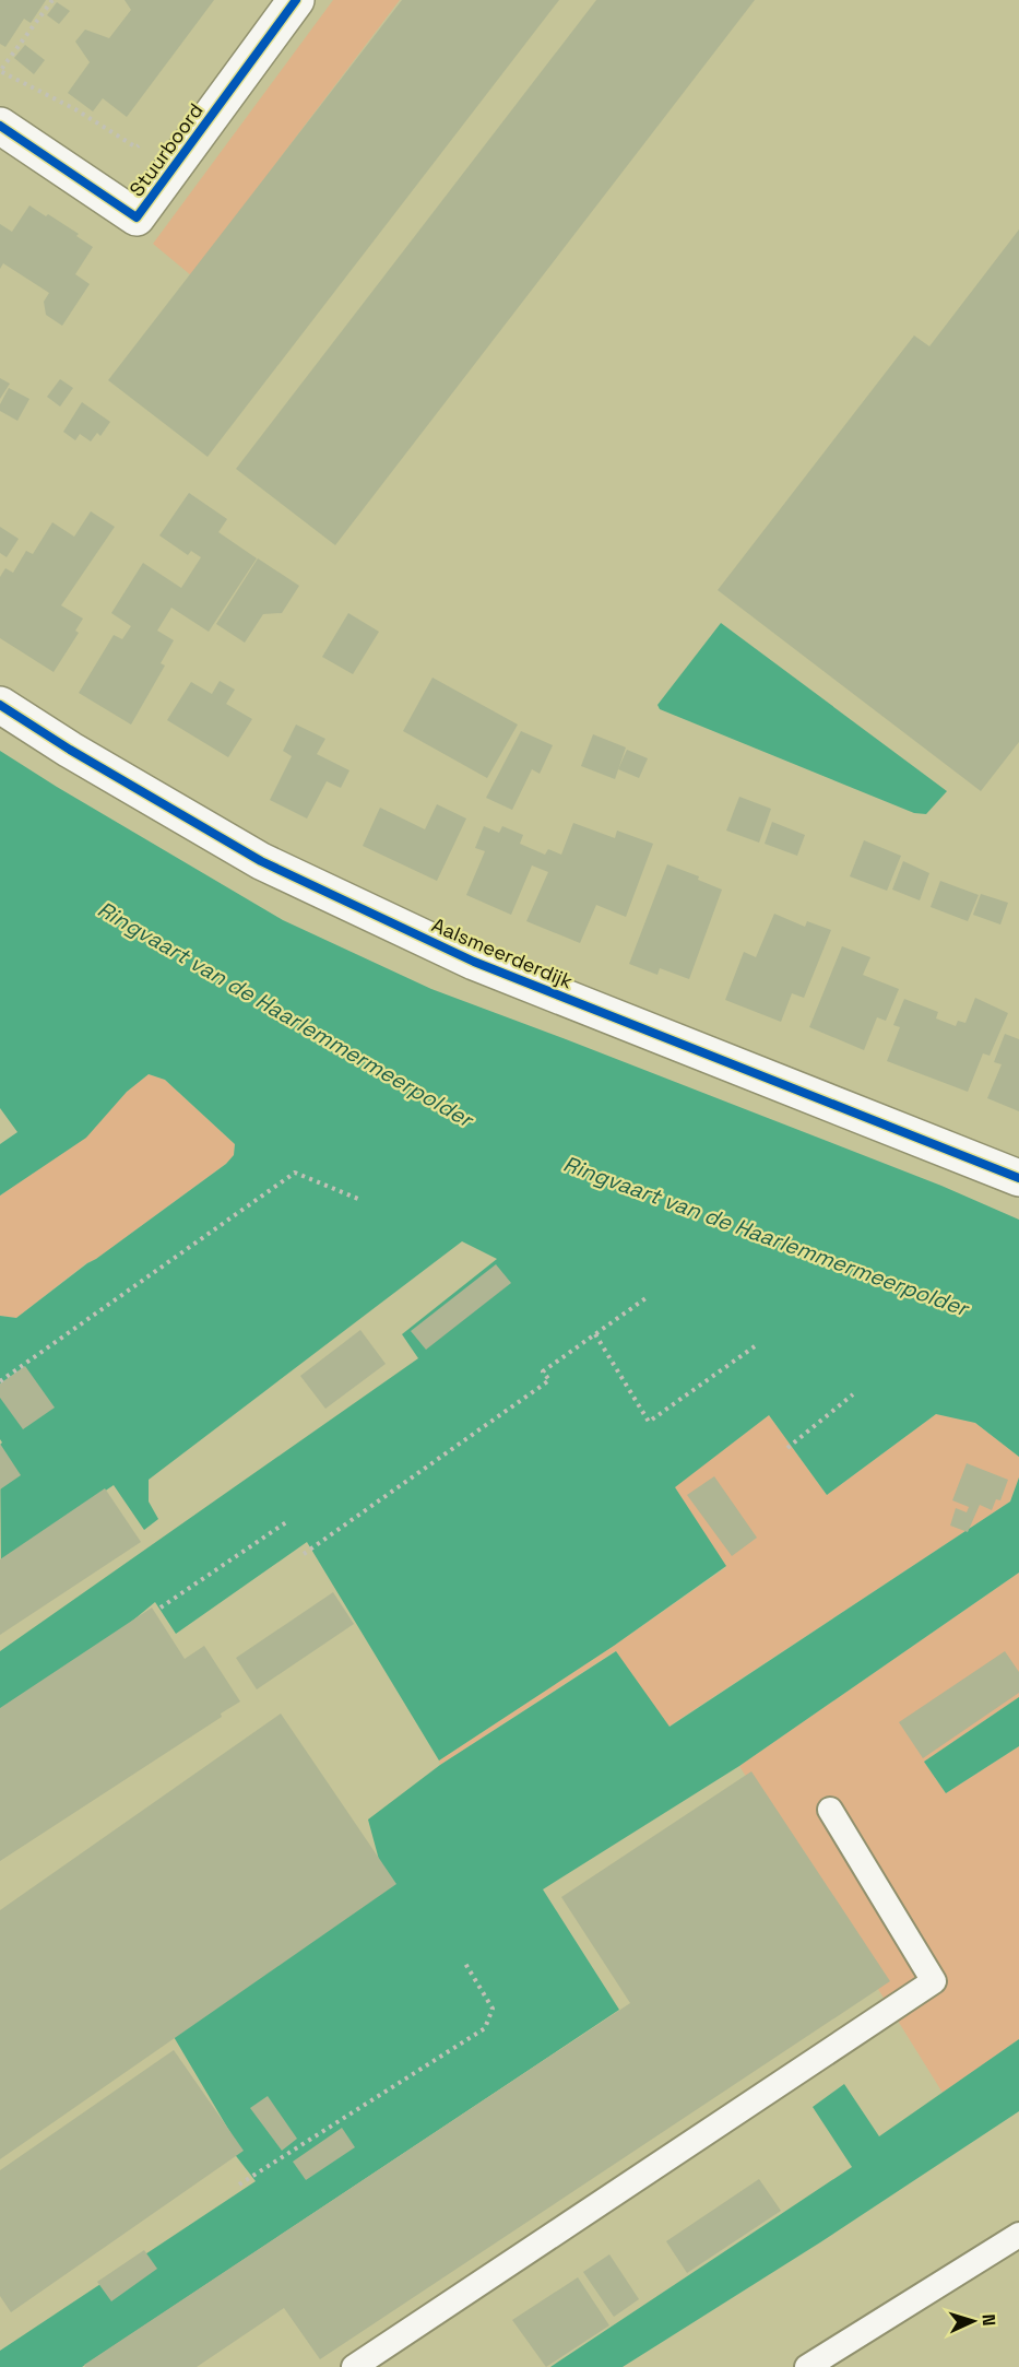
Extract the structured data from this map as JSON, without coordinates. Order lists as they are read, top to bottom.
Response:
{
  "streets": {
    "street": ["Stuurboord", "Aalsmeerderdijk"]
  },
  "water": ["Ringvaart van de Haarlemmermeerpolder"],
  "north": "right"
}
